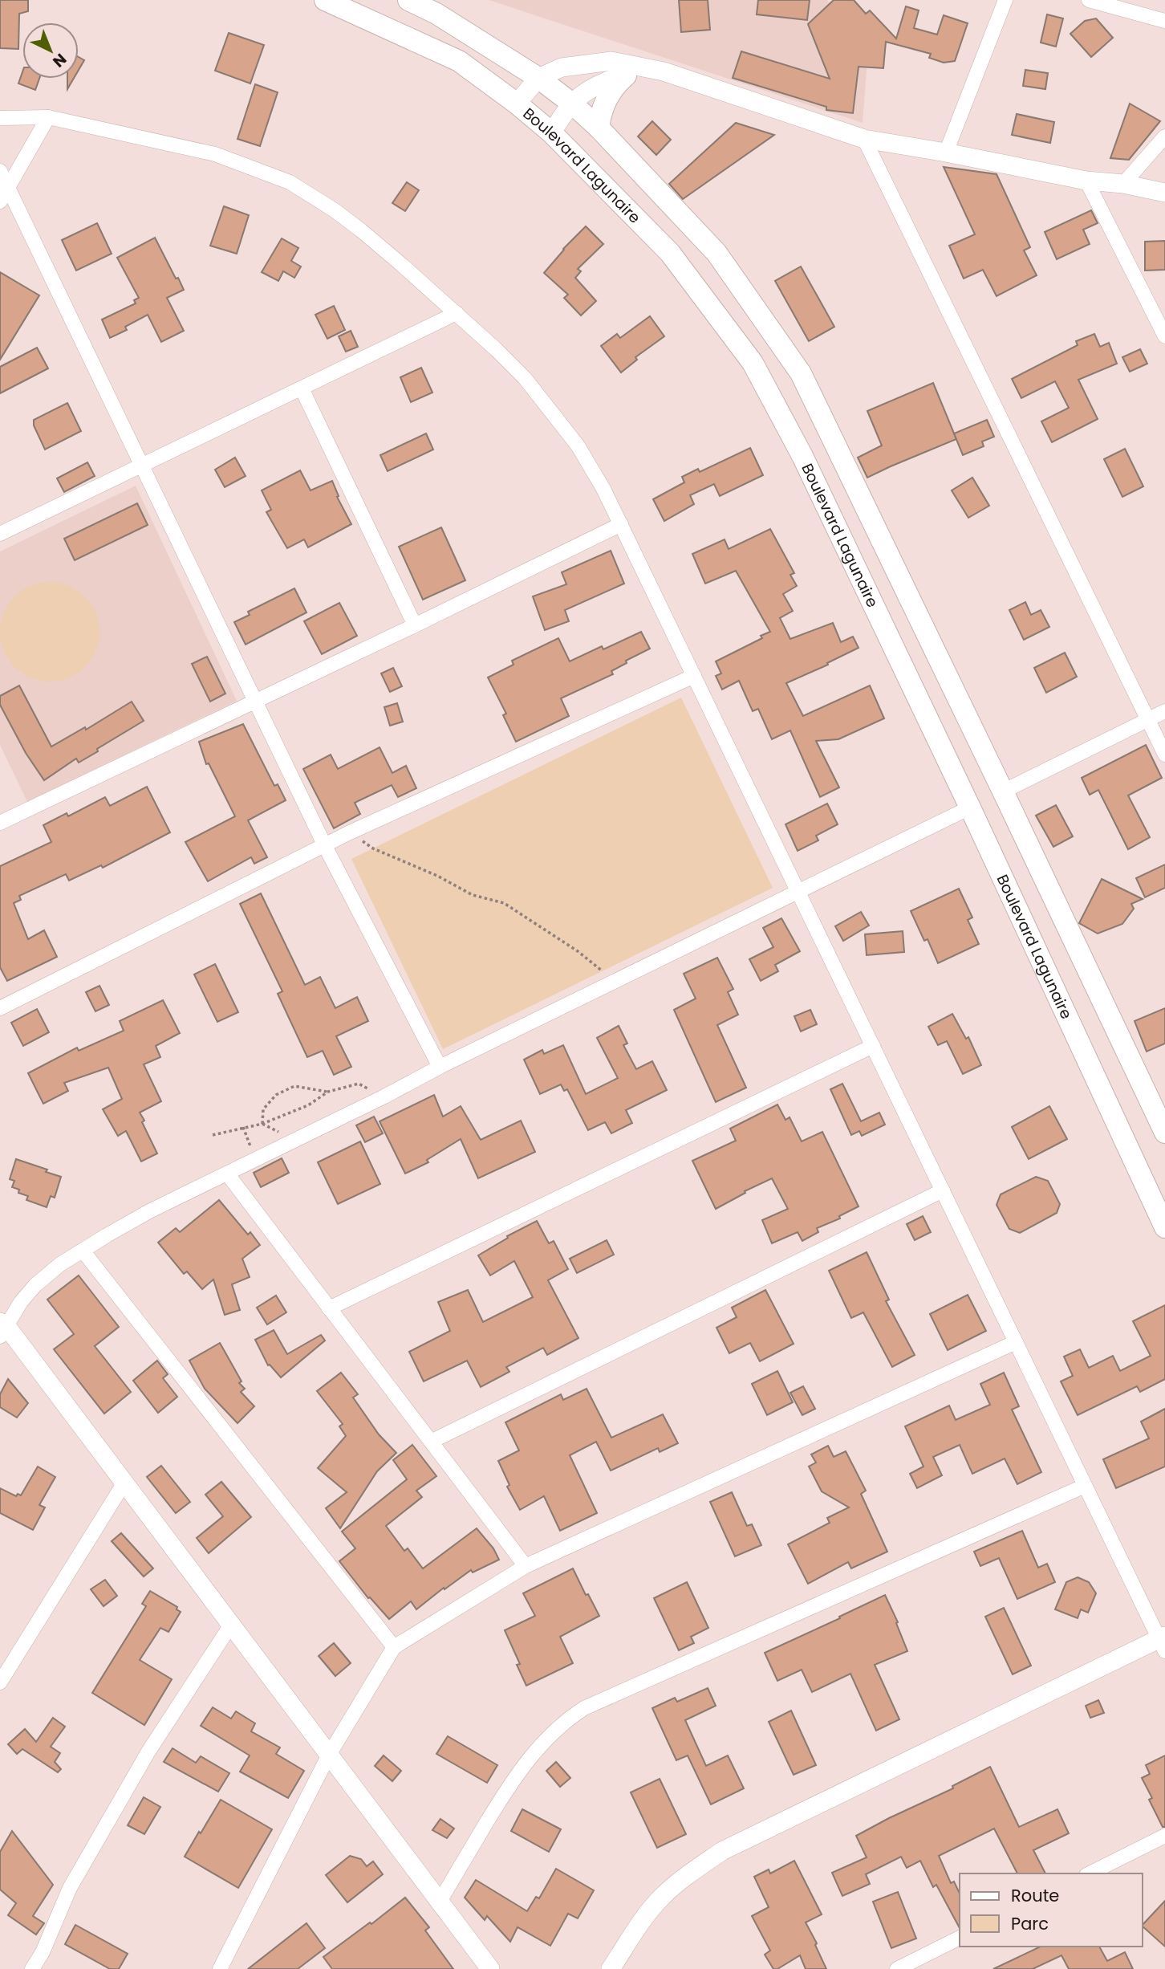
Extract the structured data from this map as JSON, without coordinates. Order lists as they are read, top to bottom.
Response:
{
  "streets": {
    "main road": ["Boulevard Lagunaire"]
  },
  "legend": ["Route", "Parc"],
  "north": "bottom right"
}
